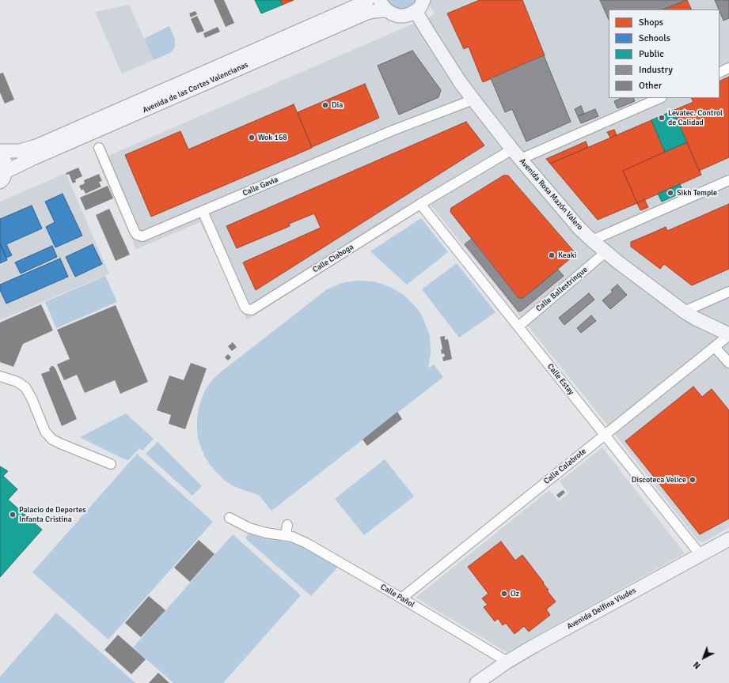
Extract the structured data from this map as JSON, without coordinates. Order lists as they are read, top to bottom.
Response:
{
  "streets": {
    "main road": ["Avenida de las Cortes Valencianas", "Avenida Rosa Mazón Valero", "Avenida Delfina Viudes"],
    "street": [
      "Calle Gavia",
      "Calle Ciaboga",
      "Calle Ballestrinque",
      "Calle Estay",
      "Calle Calabrote",
      "Calle Pañol"
    ]
  },
  "crossings": [
    ["Calle Gavia", "Avenida Rosa Mazón Valero"],
    ["Calle Gavia", "Calle Ciaboga"],
    ["Avenida Rosa Mazón Valero", "Calle Ciaboga"],
    ["Avenida Rosa Mazón Valero", "Calle Ballestrinque"],
    ["Avenida Rosa Mazón Valero", "Calle Calabrote"],
    ["Calle Ciaboga", "Calle Estay"],
    ["Calle Ballestrinque", "Calle Estay"],
    ["Calle Estay", "Calle Calabrote"],
    ["Calle Estay", "Avenida Delfina Viudes"],
    ["Calle Calabrote", "Calle Pañol"],
    ["Calle Pañol", "Avenida Delfina Viudes"]
  ],
  "places": [
    "Dia",
    "Levatec. Control de Calidad",
    "Wok 168",
    "Sikh Temple",
    "Keaki",
    "Discoteca Velice",
    "Palacio de Deportes Infanta Cristina",
    "Oz"
  ],
  "legend": [
    "Shops",
    "Schools",
    "Public",
    "Industry",
    "Other"
  ],
  "north": "bottom left"
}
